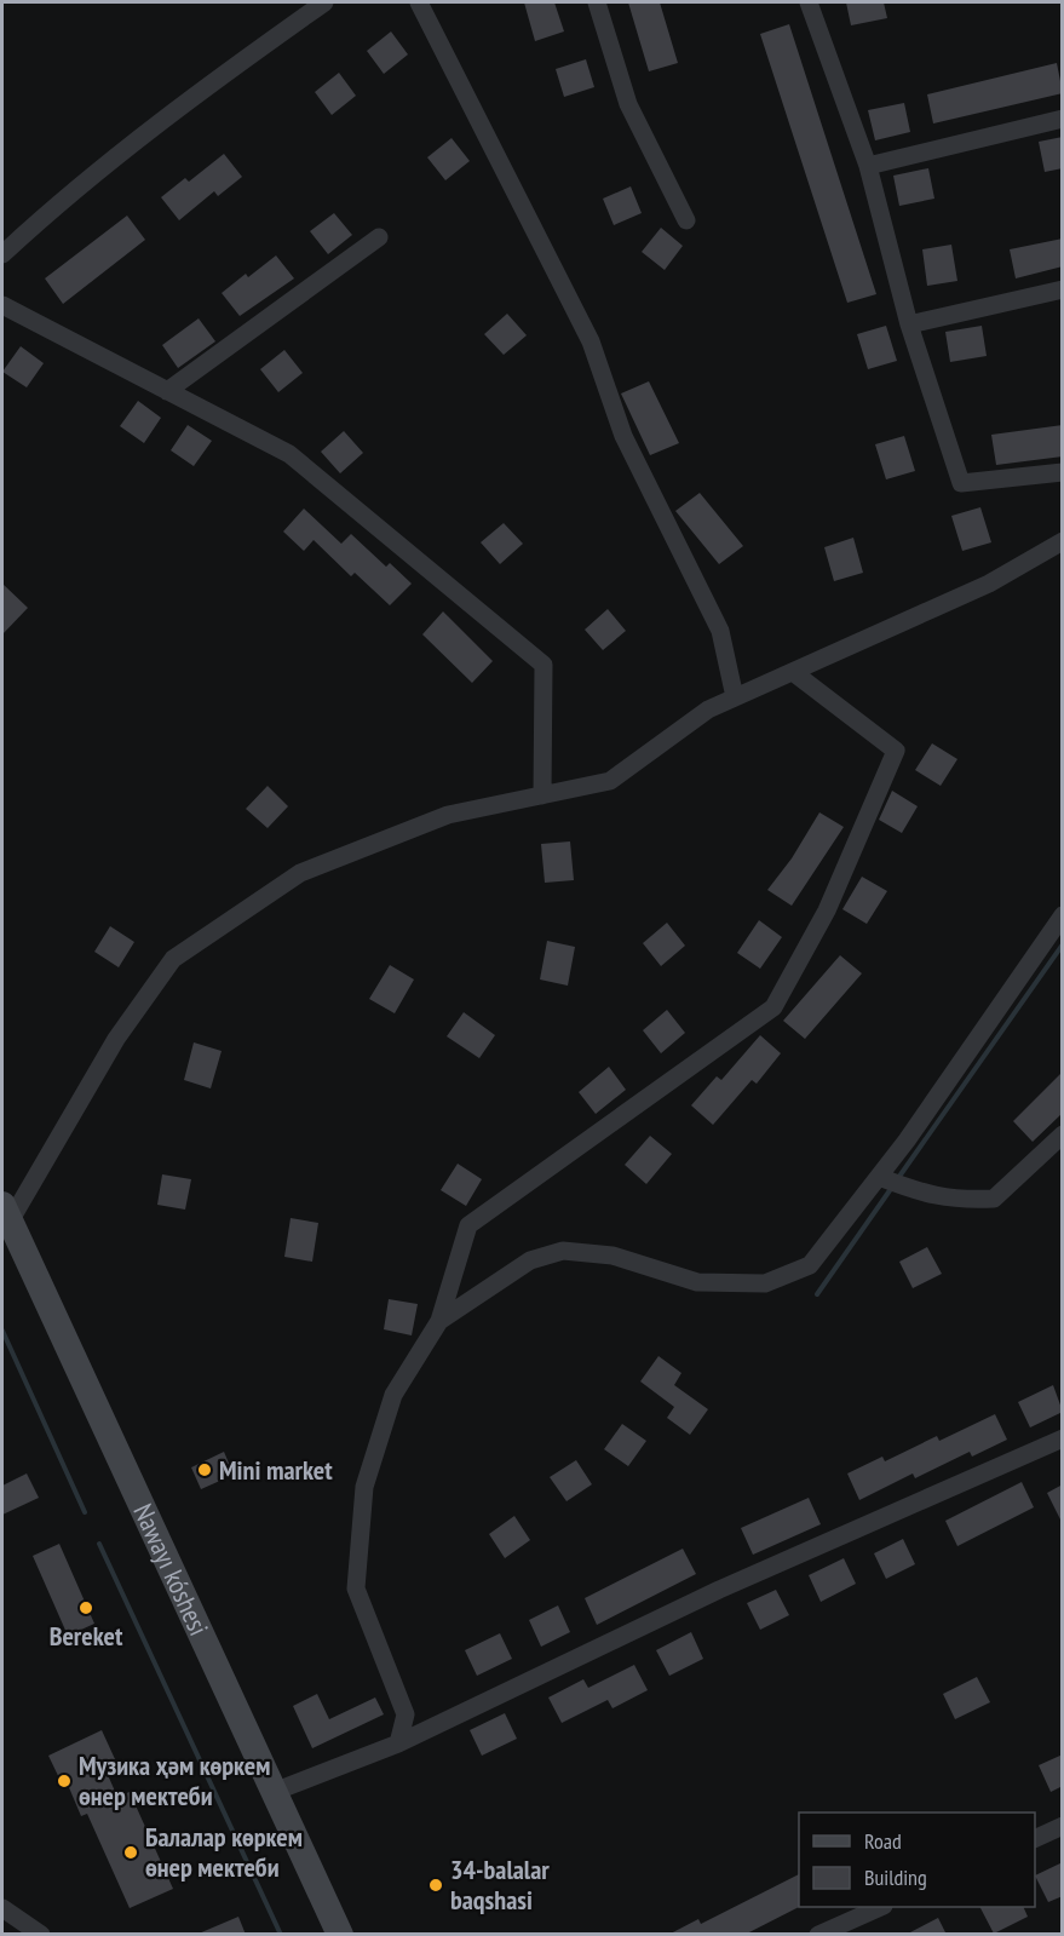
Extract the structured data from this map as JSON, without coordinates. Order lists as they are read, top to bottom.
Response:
{
  "streets": {
    "main road": ["Nawayı kóshesi"]
  },
  "places": [
    "Mini market",
    "Bereket",
    "Музика ҳәм көркем өнер мектеби",
    "Балалар көркем өнер мектеби",
    "34-balalar baqshasi"
  ],
  "legend": ["Road", "Building"]
}
